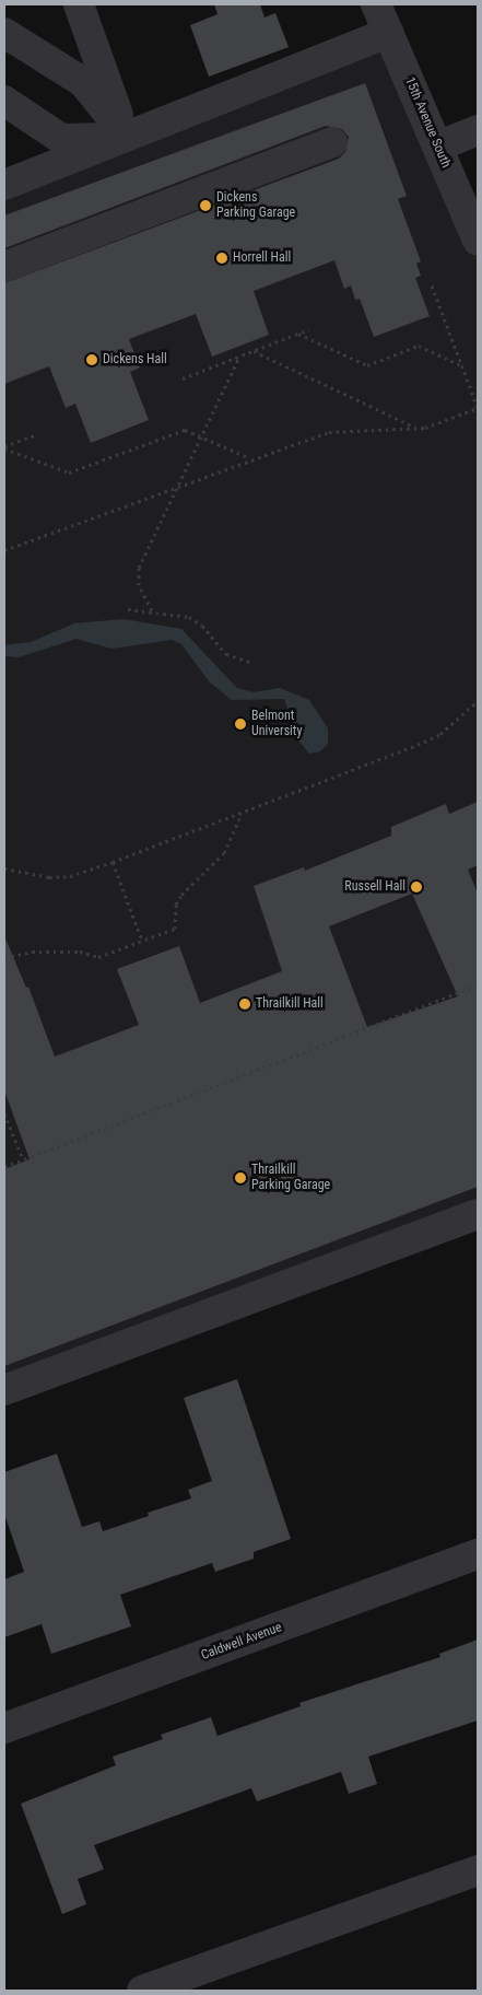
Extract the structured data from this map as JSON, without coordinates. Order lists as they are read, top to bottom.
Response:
{
  "streets": {
    "street": ["15th Avenue South", "Caldwell Avenue"]
  },
  "places": [
    "Dickens Parking Garage",
    "Horrell Hall",
    "Dickens Hall",
    "Belmont University",
    "Russell Hall",
    "Thrailkill Hall",
    "Thrailkill Parking Garage"
  ]
}
